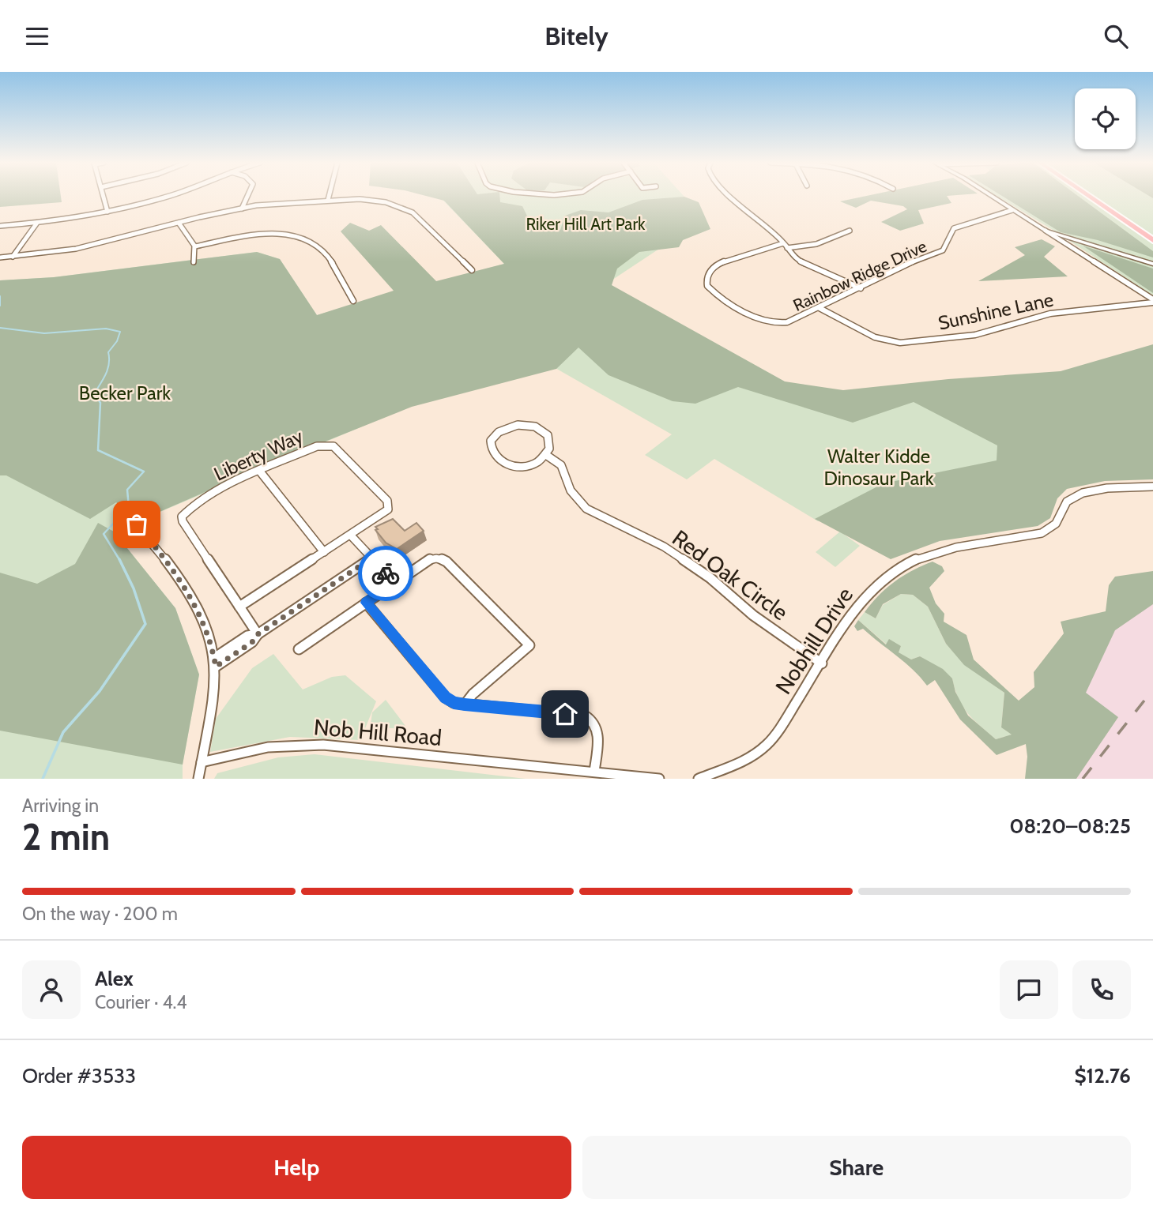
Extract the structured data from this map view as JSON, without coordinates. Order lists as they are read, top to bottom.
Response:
{
  "streets": {
    "street": [
      "Rainbow Ridge Drive",
      "Sunshine Lane",
      "Liberty Way",
      "Red Oak Circle",
      "Nobhill Drive",
      "Nob Hill Road"
    ]
  },
  "crossings": [
    ["Rainbow Ridge Drive", "Sunshine Lane"],
    ["Red Oak Circle", "Nobhill Drive"]
  ],
  "parks": ["Riker Hill Art Park", "Becker Park", "Walter Kidde Dinosaur Park"],
  "page": {
    "header": "Bitely",
    "heading": ["2 min", "Arriving in", "08:20–08:25"],
    "panel": [
      "Alex",
      "Courier · 4.4",
      "Order #3533",
      "$12.76"
    ],
    "bar": "On the way · 200 m",
    "buttons": ["Help", "Share"]
  }
}
